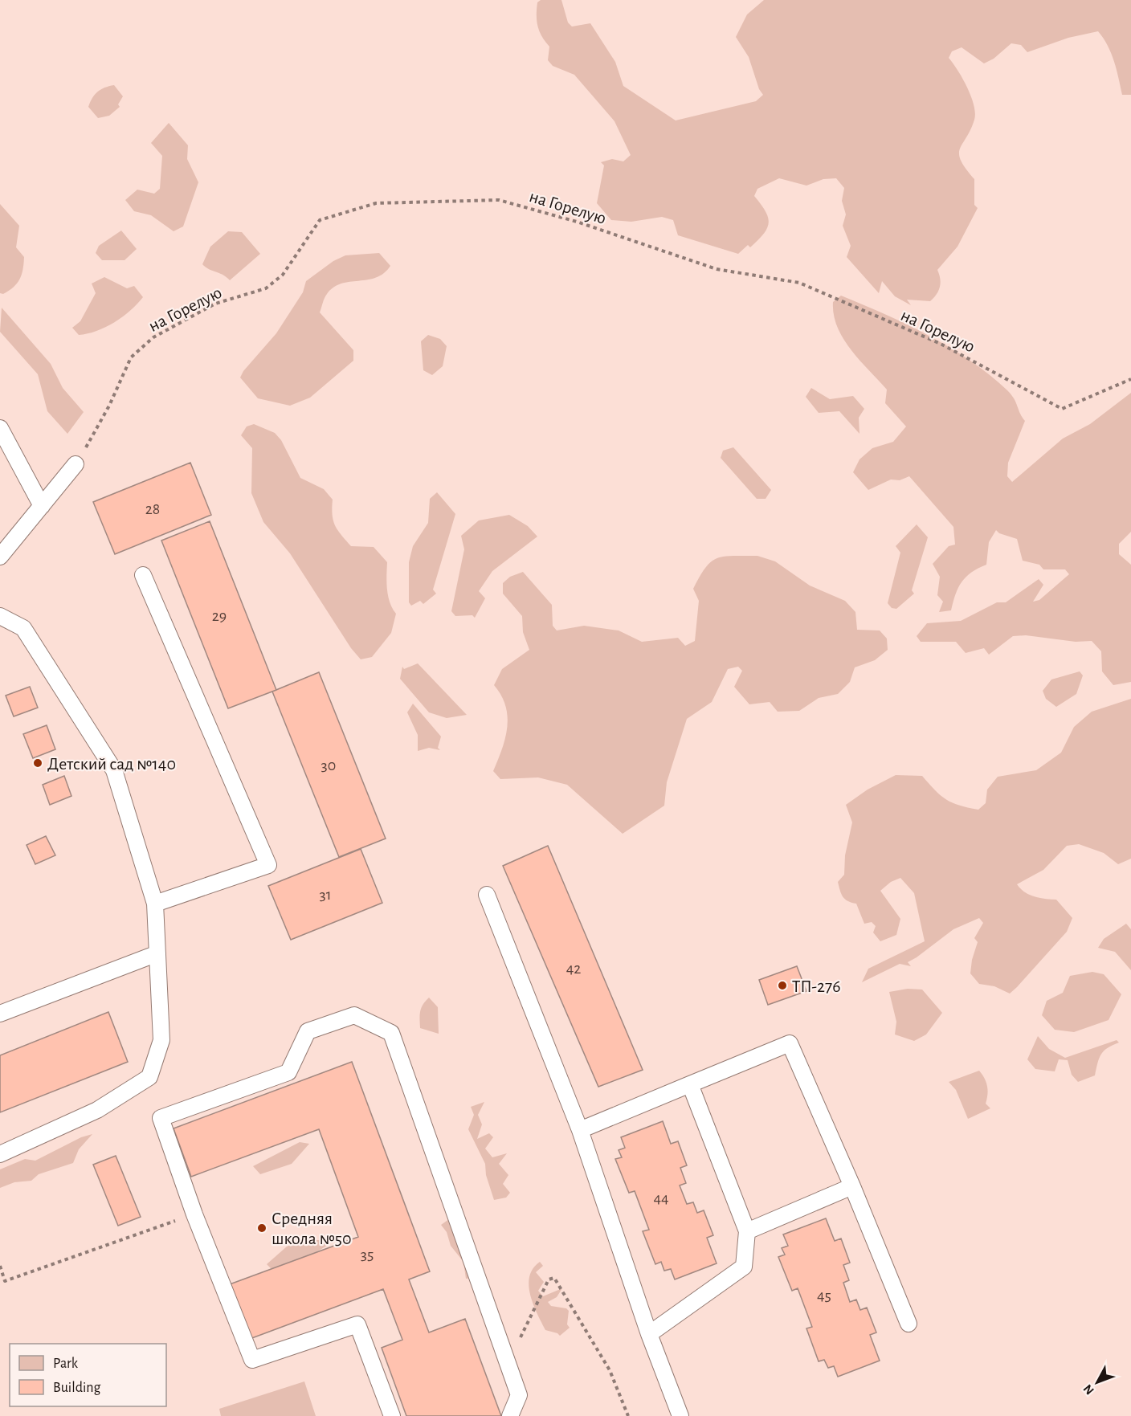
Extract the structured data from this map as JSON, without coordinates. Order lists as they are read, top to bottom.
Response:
{
  "streets": {
    "path": ["на Горелую"]
  },
  "places": ["Детский сад №140", "ТП-276", "Средняя школа №50"],
  "house_numbers": [
    "28",
    "29",
    "30",
    "31",
    "42",
    "44",
    "35",
    "45"
  ],
  "legend": ["Park", "Building"],
  "north": "bottom left"
}
